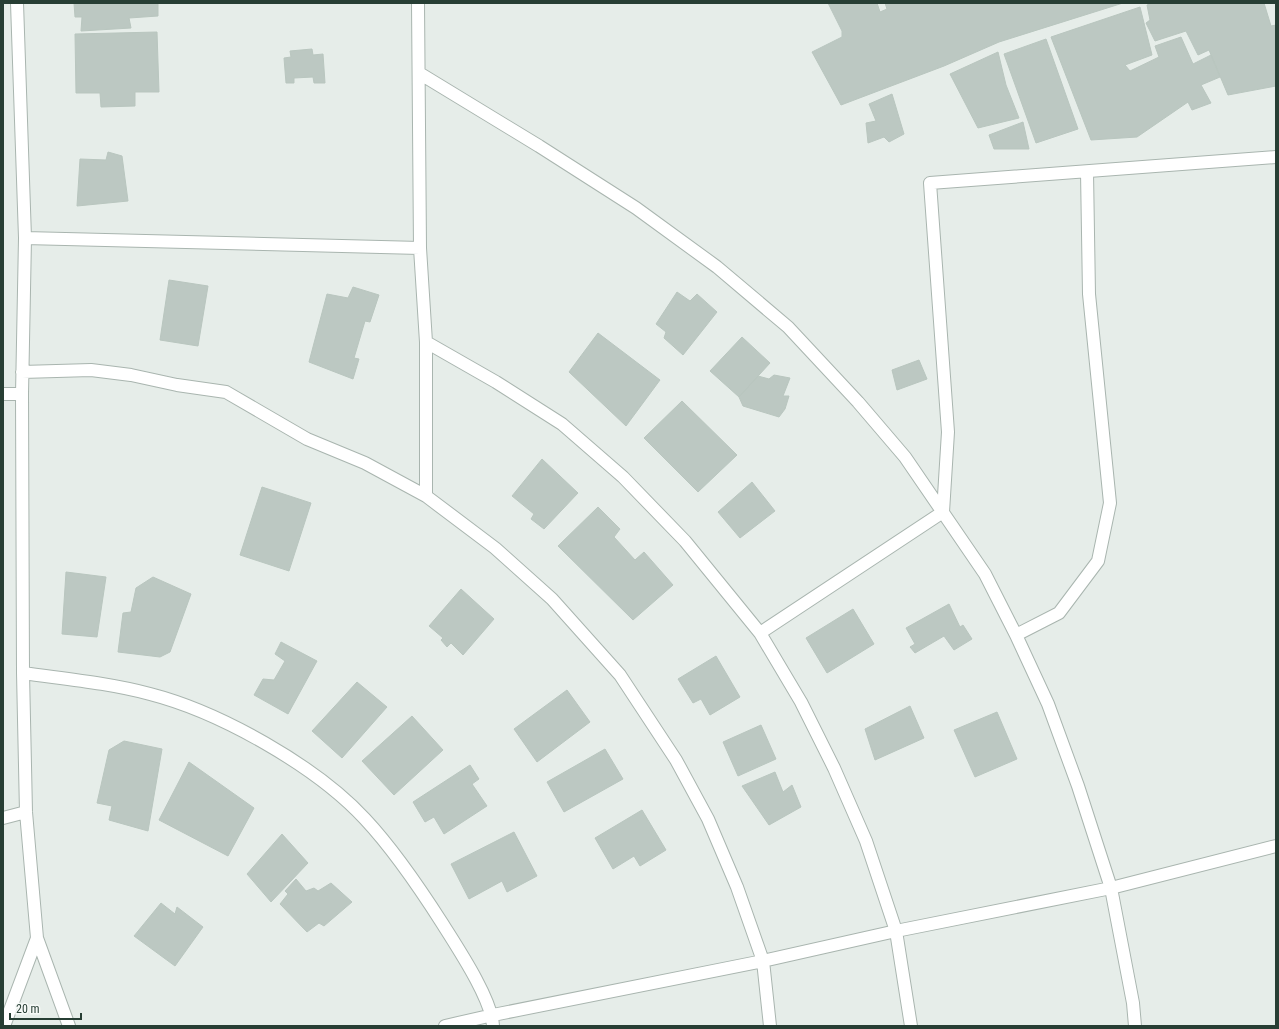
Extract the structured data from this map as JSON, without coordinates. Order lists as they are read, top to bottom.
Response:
{
  "scale_bar": "20 m"
}
